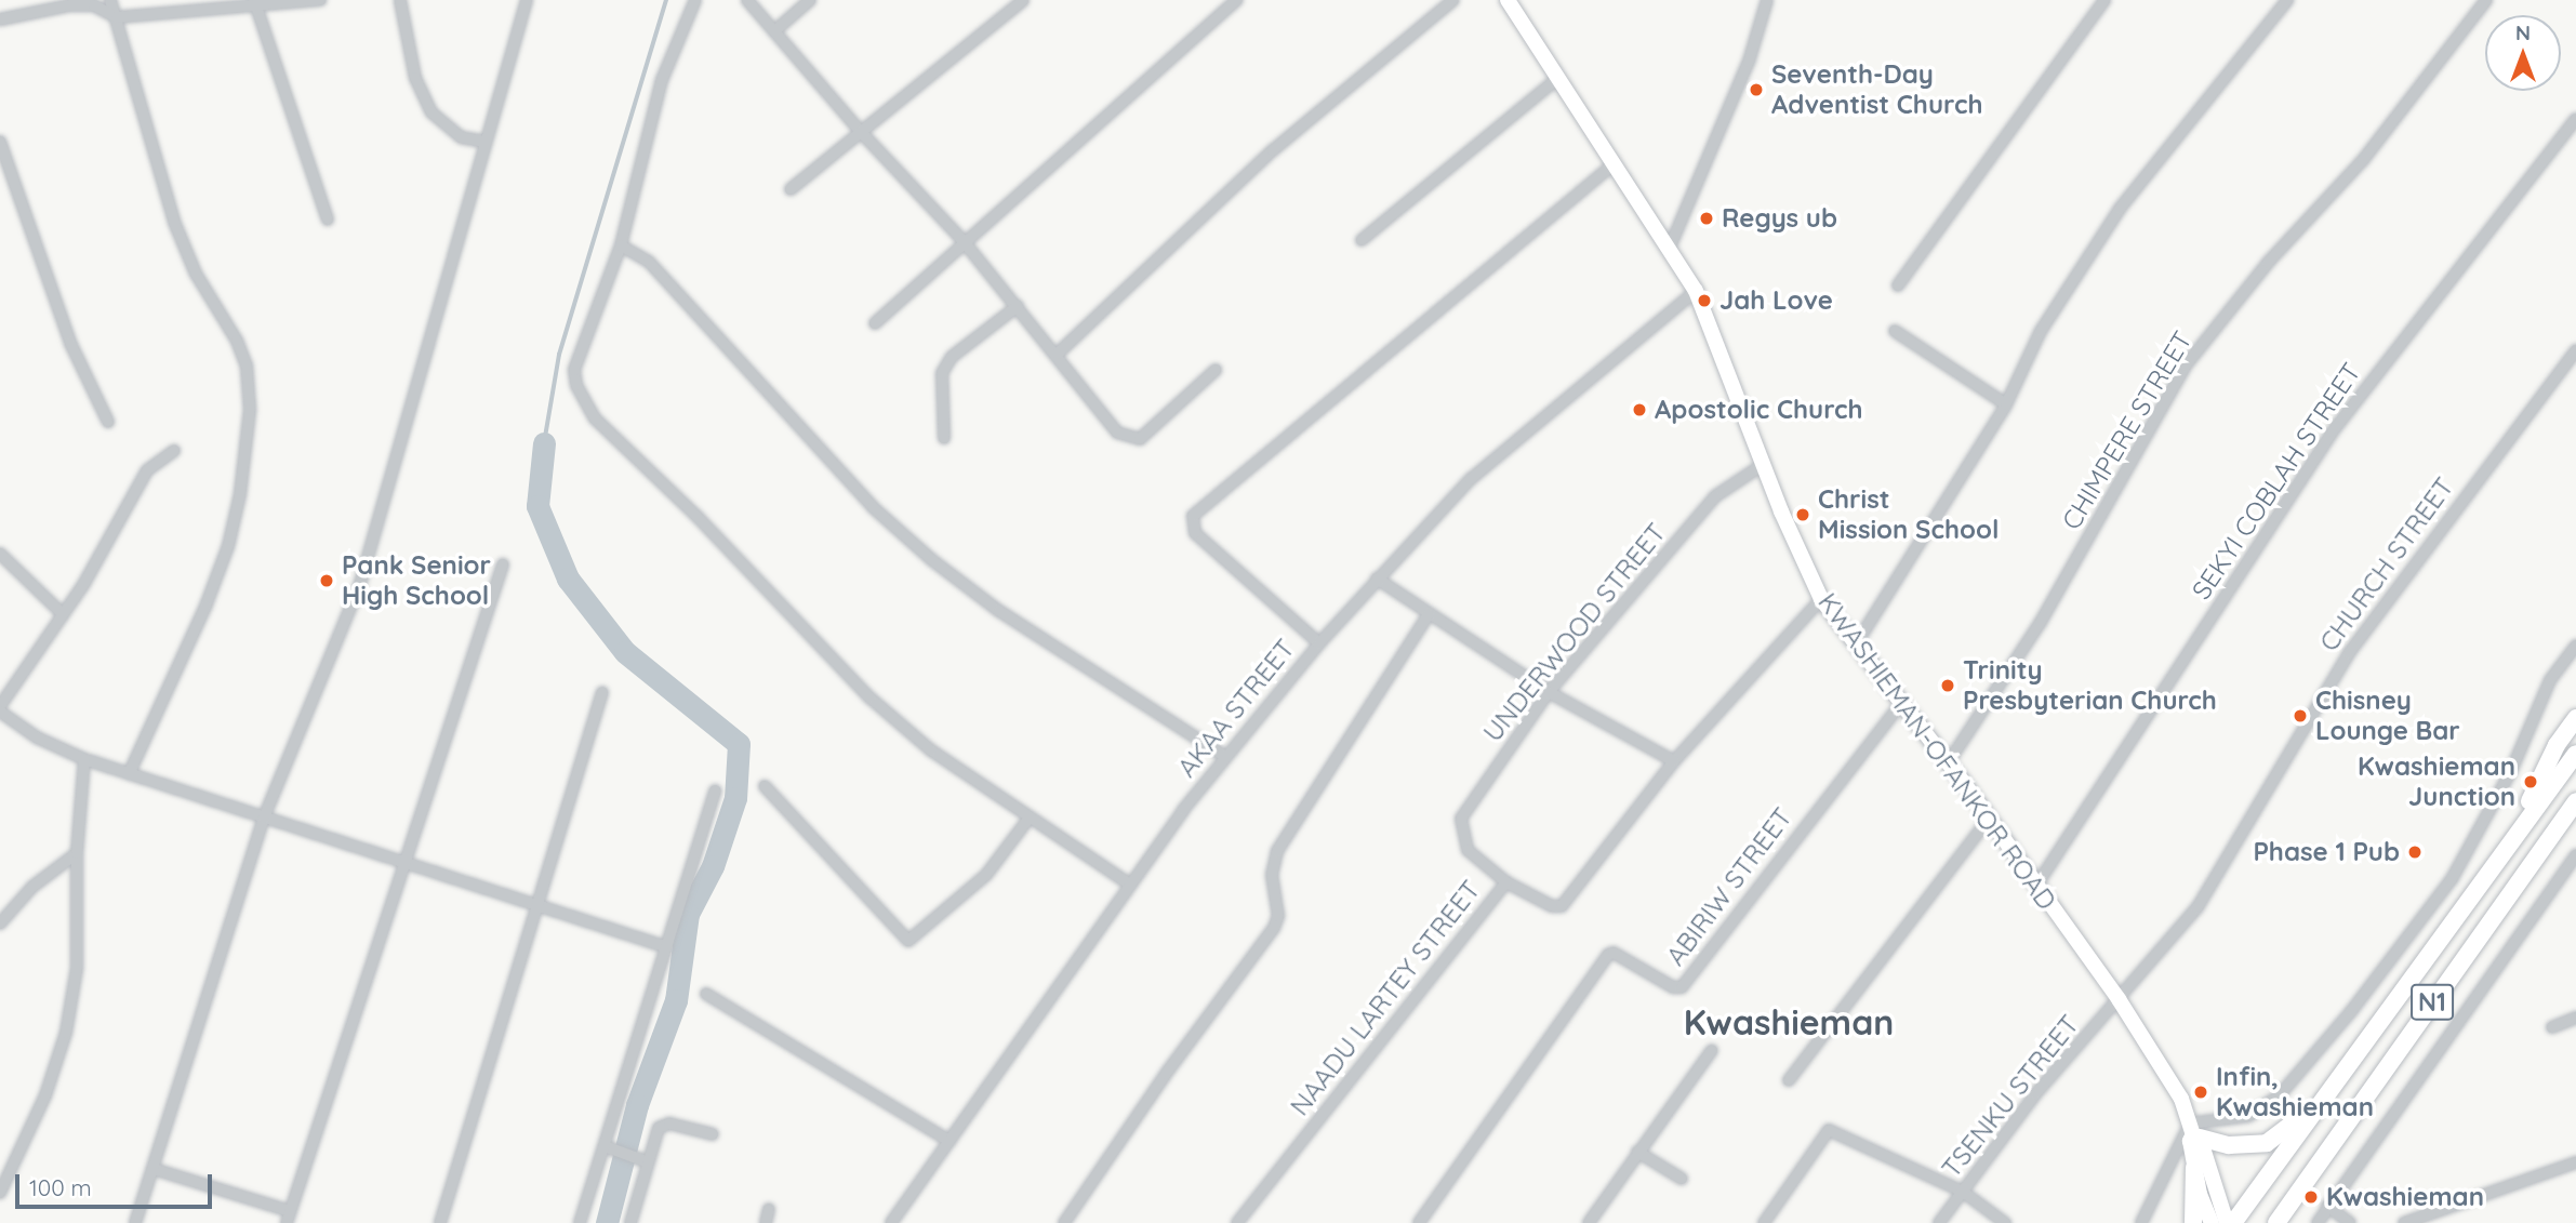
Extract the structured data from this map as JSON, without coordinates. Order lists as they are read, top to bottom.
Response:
{
  "streets": {
    "highway": ["N1"],
    "main road": ["KWASHIEMAN-OFANKOR ROAD"],
    "street": [
      "CHIMPERE STREET",
      "SEKYI COBLAH STREET",
      "CHURCH STREET",
      "UNDERWOOD STREET",
      "AKAA STREET",
      "ABIRIW STREET",
      "NAADU LARTEY STREET",
      "TSENKU STREET"
    ]
  },
  "crossings": [
    ["CHIMPERE STREET", "KWASHIEMAN-OFANKOR ROAD"],
    ["SEKYI COBLAH STREET", "KWASHIEMAN-OFANKOR ROAD"],
    ["CHURCH STREET", "KWASHIEMAN-OFANKOR ROAD"],
    ["CHURCH STREET", "TSENKU STREET"],
    ["UNDERWOOD STREET", "KWASHIEMAN-OFANKOR ROAD"],
    ["UNDERWOOD STREET", "NAADU LARTEY STREET"],
    ["AKAA STREET", "KWASHIEMAN-OFANKOR ROAD"],
    ["KWASHIEMAN-OFANKOR ROAD", "ABIRIW STREET"],
    ["KWASHIEMAN-OFANKOR ROAD", "NAADU LARTEY STREET"],
    ["KWASHIEMAN-OFANKOR ROAD", "TSENKU STREET"]
  ],
  "districts": ["Kwashieman"],
  "places": [
    "Seventh-Day Adventist Church",
    "Regys ub",
    "Jah Love",
    "Apostolic Church",
    "Christ Mission School",
    "Pank Senior High School",
    "Trinity Presbyterian Church",
    "Chisney Lounge Bar",
    "Kwashieman Junction",
    "Phase 1 Pub",
    "Infin, Kwashieman",
    "Kwashieman"
  ],
  "scale_bar": "100 m",
  "north": "top"
}
